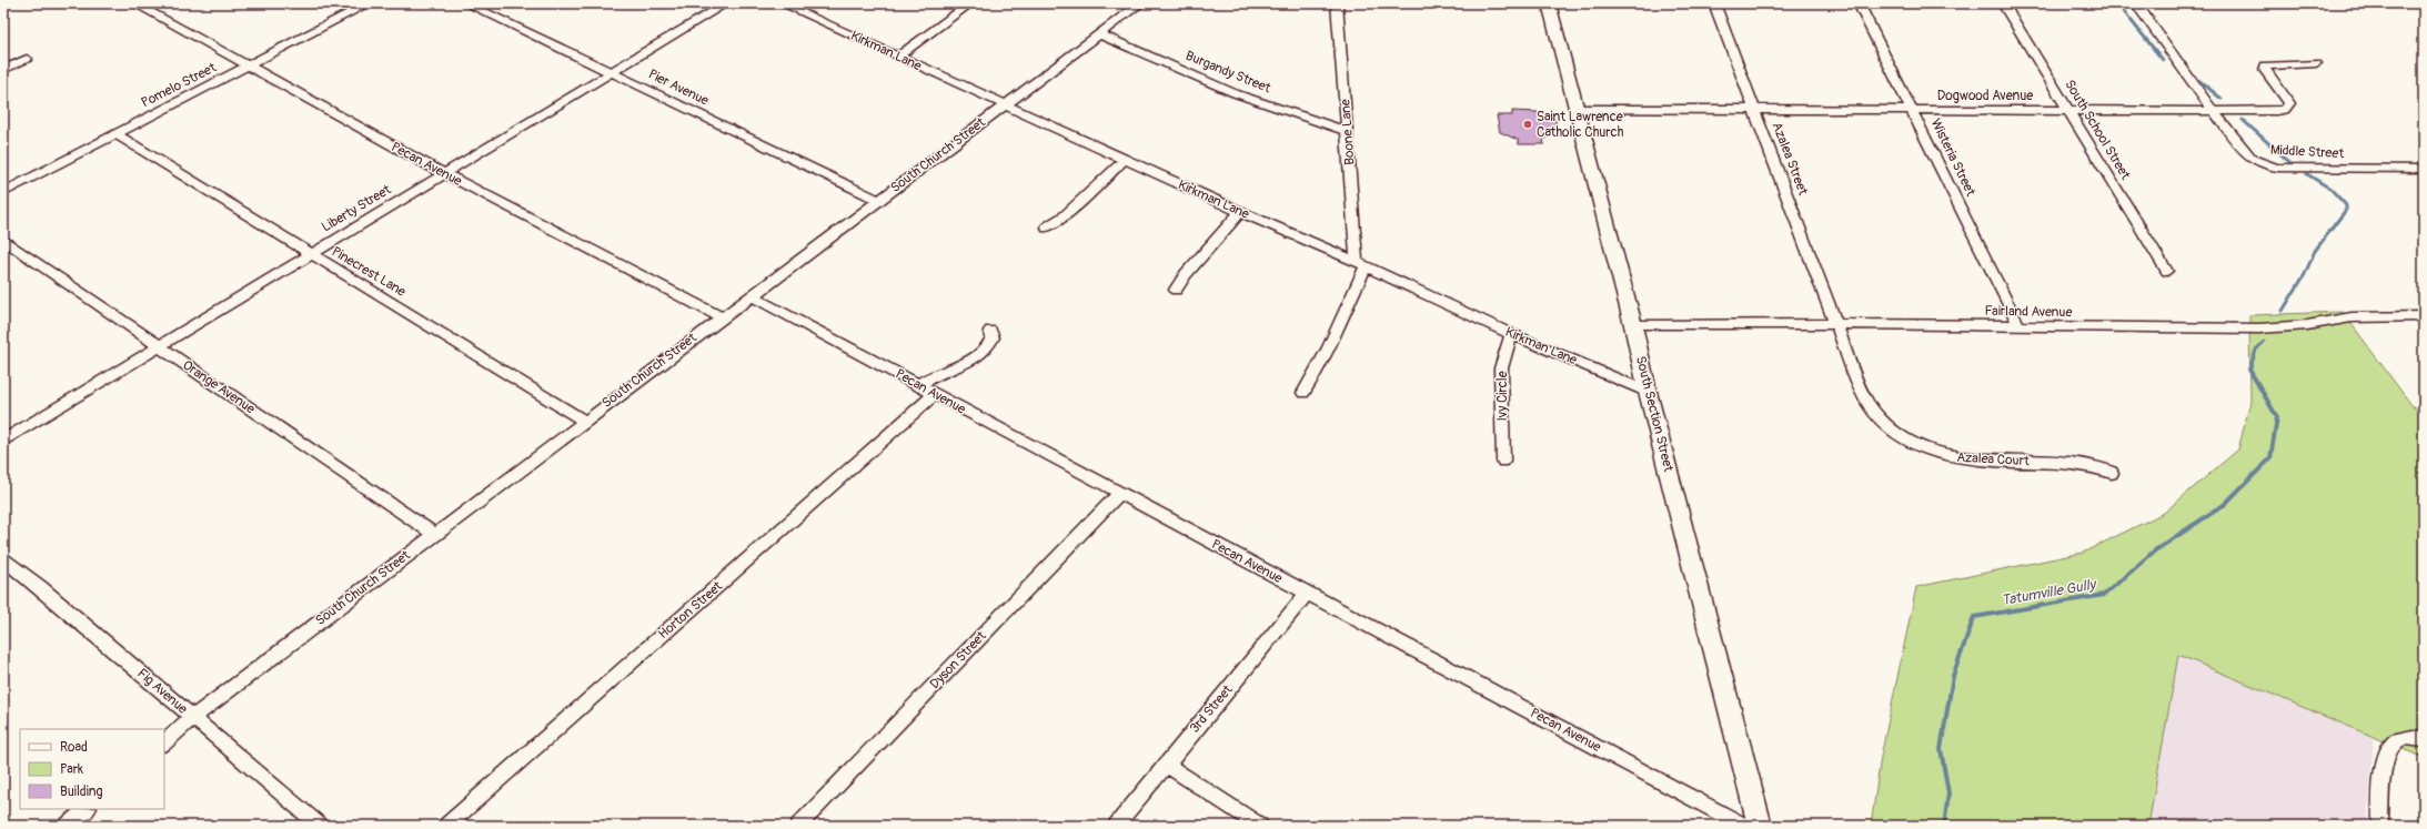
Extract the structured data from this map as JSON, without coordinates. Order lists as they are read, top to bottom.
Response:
{
  "streets": {
    "street": [
      "Kirkman Lane",
      "Burgandy Street",
      "Pomelo Street",
      "Pier Avenue",
      "Dogwood Avenue",
      "South School Street",
      "Boone Lane",
      "Middle Street",
      "South Church Street",
      "Wisteria Street",
      "Azalea Street",
      "Pecan Avenue",
      "Liberty Street",
      "Pinecrest Lane",
      "Fairland Avenue",
      "Orange Avenue",
      "Ivy Circle",
      "South Section Street",
      "Azalea Court",
      "Horton Street",
      "Dyson Street",
      "Fig Avenue",
      "3rd Street"
    ]
  },
  "crossings": [
    ["Kirkman Lane", "Boone Lane"],
    ["Kirkman Lane", "South Church Street"],
    ["Kirkman Lane", "Ivy Circle"],
    ["Kirkman Lane", "South Section Street"],
    ["Burgandy Street", "Boone Lane"],
    ["Burgandy Street", "South Church Street"],
    ["Pomelo Street", "Pecan Avenue"],
    ["Pomelo Street", "Pinecrest Lane"],
    ["Pier Avenue", "South Church Street"],
    ["Pier Avenue", "Liberty Street"],
    ["Dogwood Avenue", "South School Street"],
    ["Dogwood Avenue", "Middle Street"],
    ["Dogwood Avenue", "Wisteria Street"],
    ["Dogwood Avenue", "Azalea Street"],
    ["Dogwood Avenue", "South Section Street"],
    ["South Church Street", "Pecan Avenue"],
    ["South Church Street", "Pinecrest Lane"],
    ["South Church Street", "Orange Avenue"],
    ["South Church Street", "Fig Avenue"],
    ["Wisteria Street", "Fairland Avenue"],
    ["Azalea Street", "Fairland Avenue"],
    ["Azalea Street", "Azalea Court"],
    ["Pecan Avenue", "Liberty Street"],
    ["Pecan Avenue", "Horton Street"],
    ["Pecan Avenue", "Dyson Street"],
    ["Pecan Avenue", "3rd Street"],
    ["Liberty Street", "Pinecrest Lane"],
    ["Liberty Street", "Orange Avenue"],
    ["Fairland Avenue", "South Section Street"],
    ["Fairland Avenue", "Azalea Court"]
  ],
  "water": ["Tatumville Gully"],
  "places": ["Saint Lawrence Catholic Church"],
  "legend": ["Road", "Park", "Building"]
}
